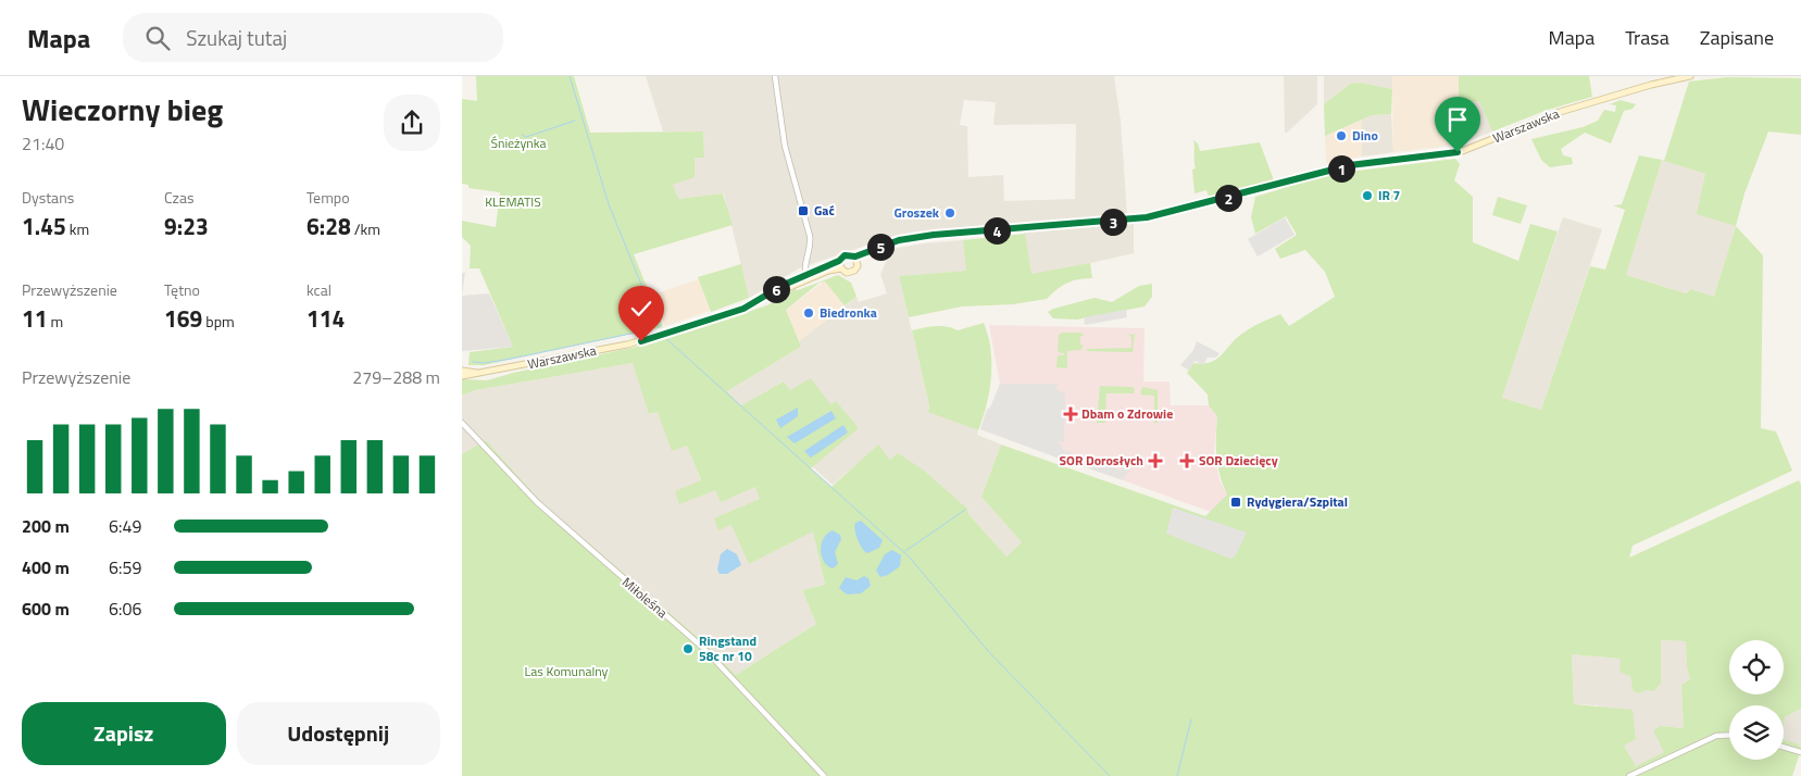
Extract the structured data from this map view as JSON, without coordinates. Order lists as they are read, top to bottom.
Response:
{
  "streets": {
    "main road": ["Warszawska"],
    "street": ["Miłoleśna"]
  },
  "parks": ["Śnieżynka", "KLEMATIS", "Las Komunalny"],
  "places": {
    "other": [
      "Dino",
      "IR 7",
      "Groszek",
      "Biedronka",
      "Ringstand 58c nr 10"
    ],
    "transit": ["Gać", "Rydygiera/Szpital"],
    "health": ["Dbam o Zdrowie", "SOR Dorosłych", "SOR Dziecięcy"]
  },
  "page": {
    "header": "Mapa",
    "search": "Szukaj tutaj",
    "nav": ["Mapa", "Trasa", "Zapisane"],
    "heading": ["Wieczorny bieg", "21:40"],
    "pins": [
      "1",
      "2",
      "3",
      "4",
      "5",
      "6"
    ],
    "stats": [
      ["Dystans", "1.45 km"],
      ["Czas", "9:23"],
      ["Tempo", "6:28 /km"],
      ["Przewyższenie", "11 m"],
      ["Tętno", "169 bpm"],
      ["kcal", "114"]
    ],
    "chart": ["Przewyższenie", "279–288 m"],
    "list": [
      {
        "name": "200 m",
        "note": "6:49"
      },
      {
        "name": "400 m",
        "note": "6:59"
      },
      {
        "name": "600 m",
        "note": "6:06"
      }
    ],
    "buttons": ["Zapisz", "Udostępnij"]
  }
}
